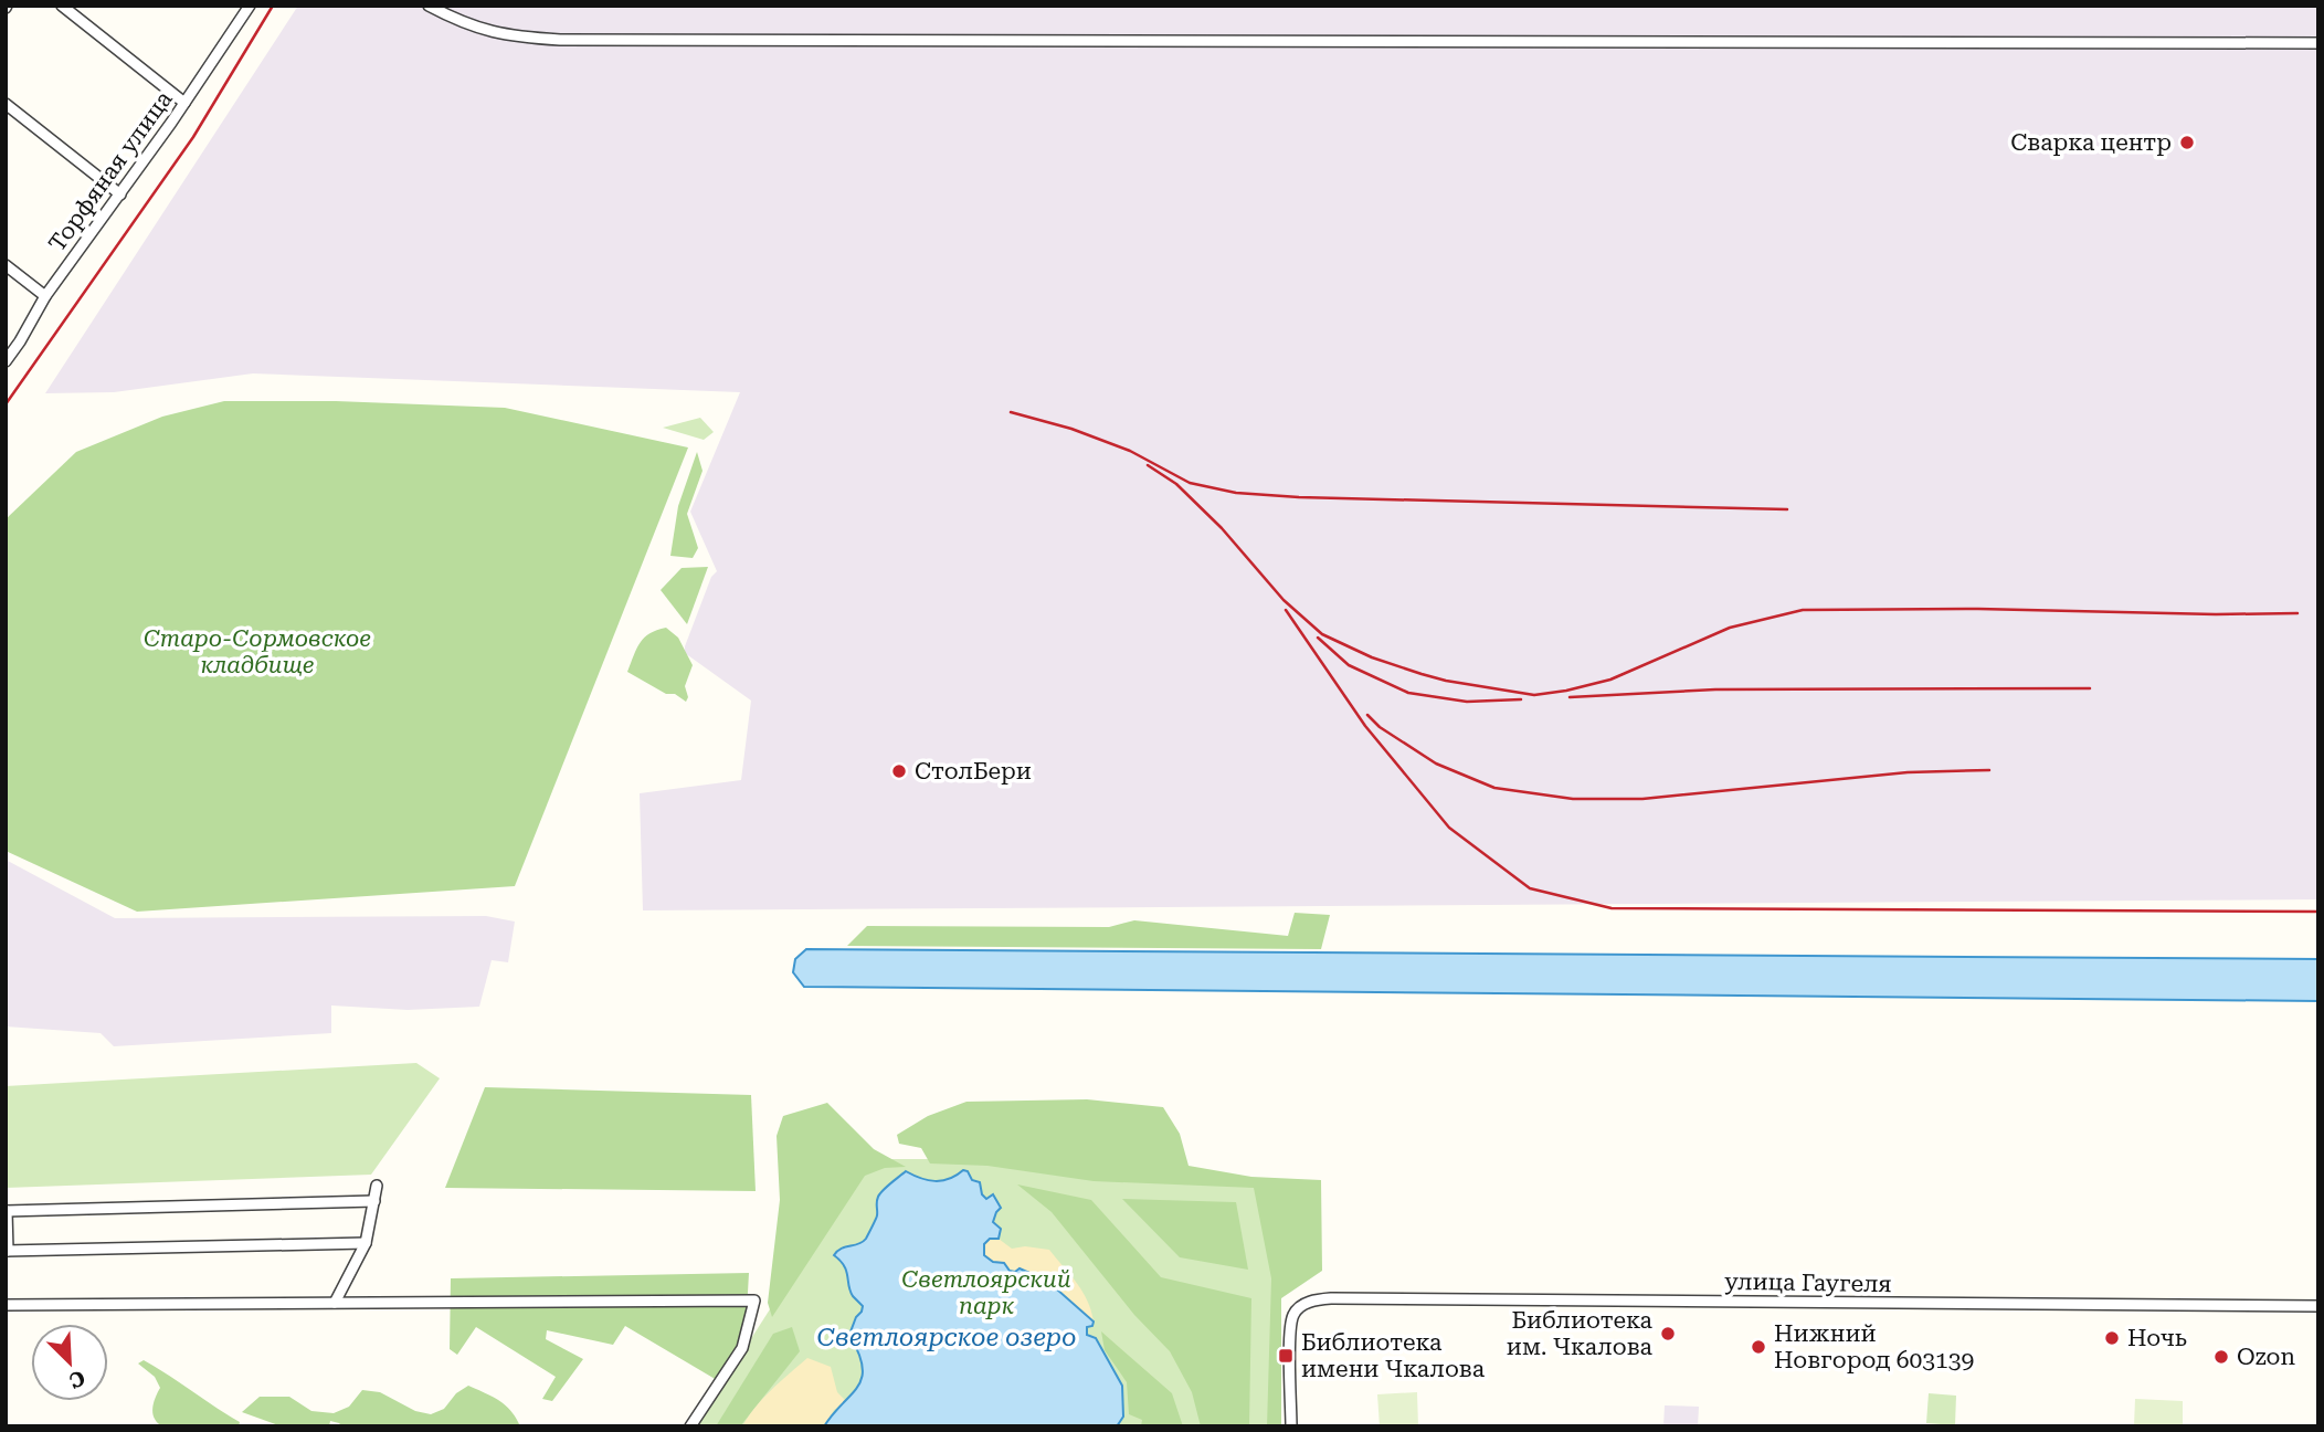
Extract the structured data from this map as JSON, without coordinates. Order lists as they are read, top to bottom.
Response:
{
  "streets": {
    "street": ["Торфяная улица", "улица Гаугеля"]
  },
  "water": ["Светлоярское озеро"],
  "parks": ["Старо-Сормовское кладбище", "Светлоярский парк"],
  "places": {
    "other": [
      "Сварка центр",
      "СтолБери",
      "Библиотека им. Чкалова",
      "Ночь",
      "Нижний Новгород 603139",
      "Ozon"
    ],
    "transit": ["Библиотека имени Чкалова"]
  },
  "north": "bottom right"
}
